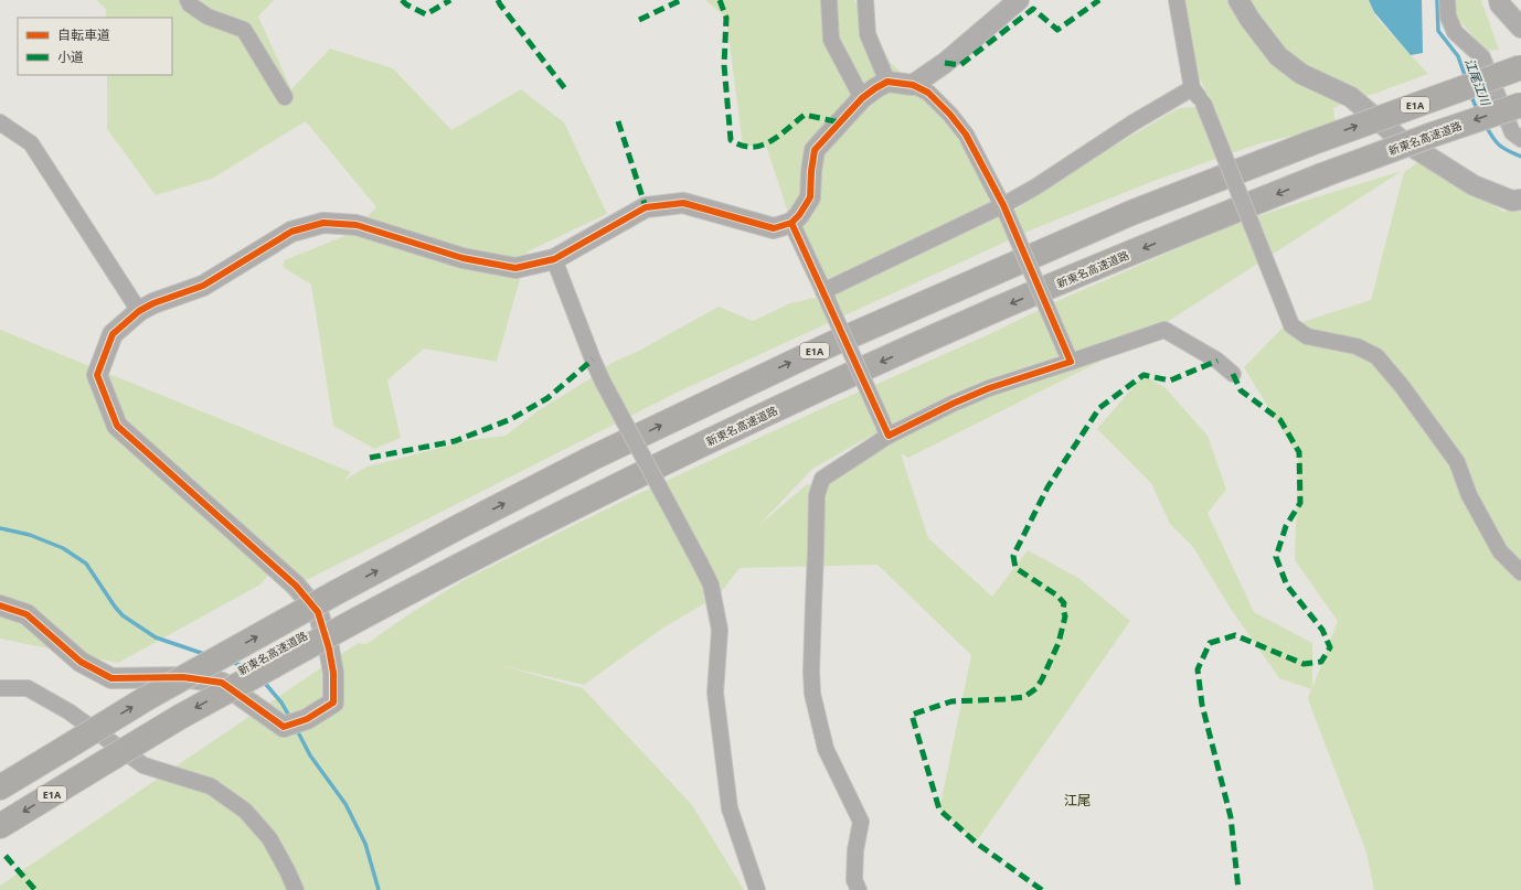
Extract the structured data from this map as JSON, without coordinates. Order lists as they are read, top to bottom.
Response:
{
  "streets": {
    "highway": ["E1A", "新東名高速道路"]
  },
  "districts": ["江尾"],
  "water": ["江尾江川"],
  "legend": ["自転車道", "小道"]
}
